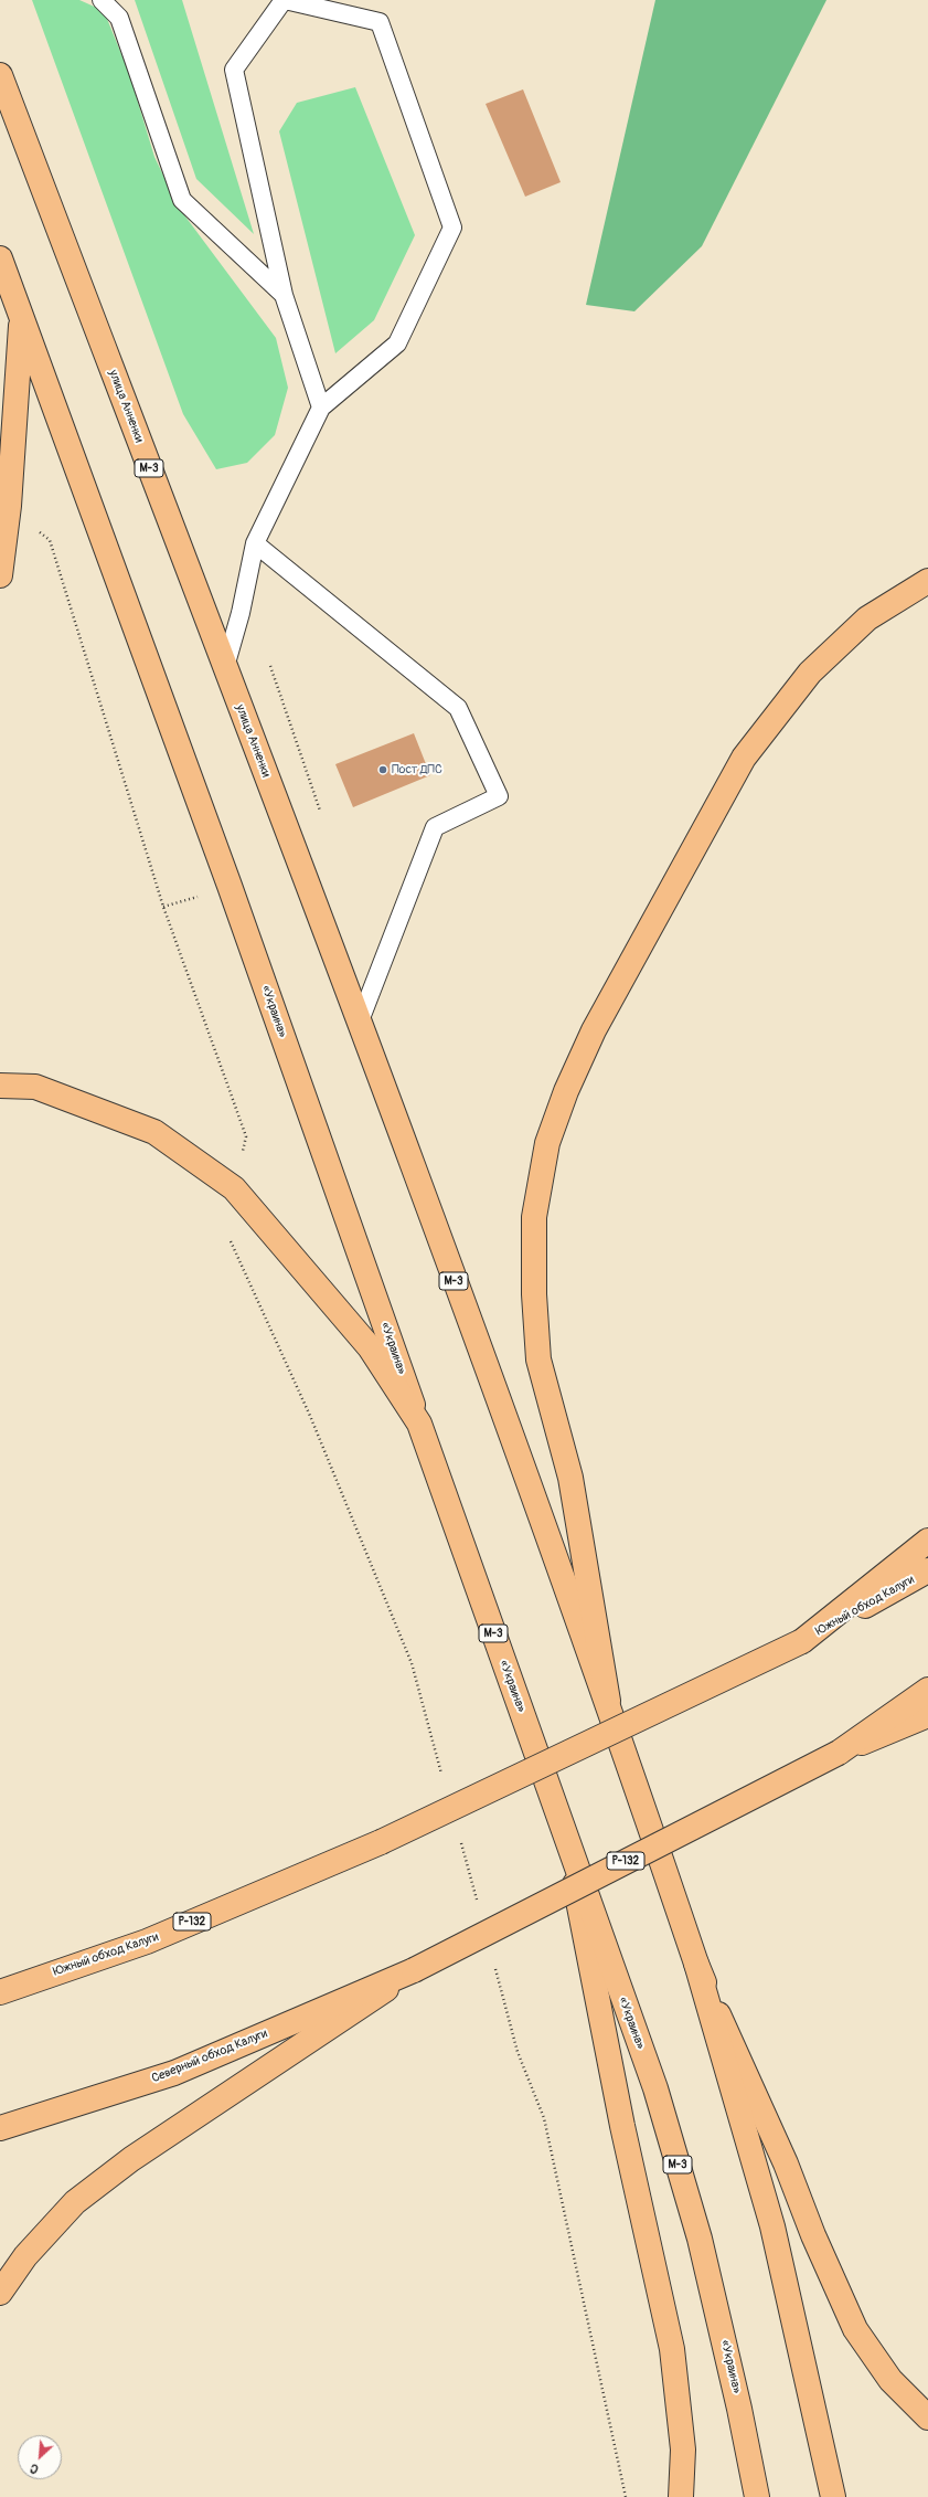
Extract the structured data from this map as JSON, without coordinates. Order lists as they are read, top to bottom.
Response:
{
  "streets": {
    "main road": [
      "улица Анненки",
      "М-3",
      "«Украина»",
      "Южный обход Калуги",
      "Р-132",
      "Северный обход Калуги"
    ]
  },
  "crossings": [
    ["улица Анненки", "М-3"],
    ["М-3", "«Украина»"],
    ["Р-132", "Северный обход Калуги"]
  ],
  "places": ["Пост ДПС"],
  "north": "bottom left"
}
